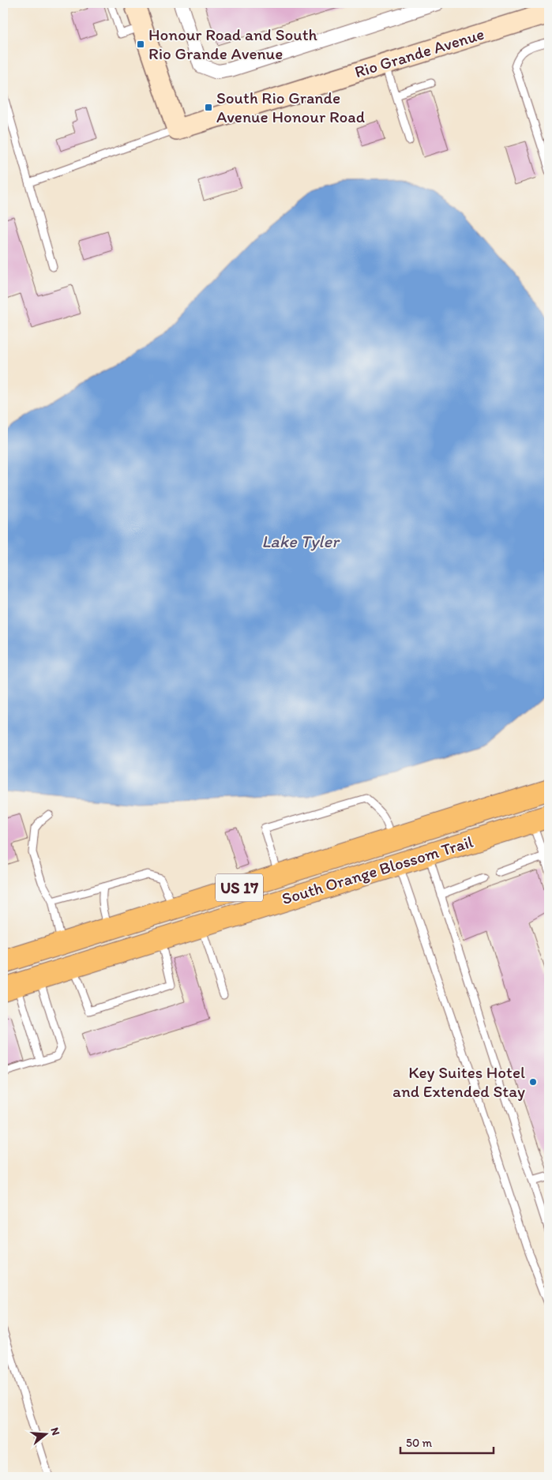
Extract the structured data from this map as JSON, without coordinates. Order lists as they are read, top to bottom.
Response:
{
  "streets": {
    "main road": ["South Orange Blossom Trail", "US 17"],
    "street": ["Rio Grande Avenue"]
  },
  "water": ["Lake Tyler"],
  "places": {
    "transit": ["Honour Road and South Rio Grande Avenue", "South Rio Grande Avenue Honour Road"],
    "other": ["Key Suites Hotel and Extended Stay"]
  },
  "scale_bar": "50 m",
  "north": "right"
}
